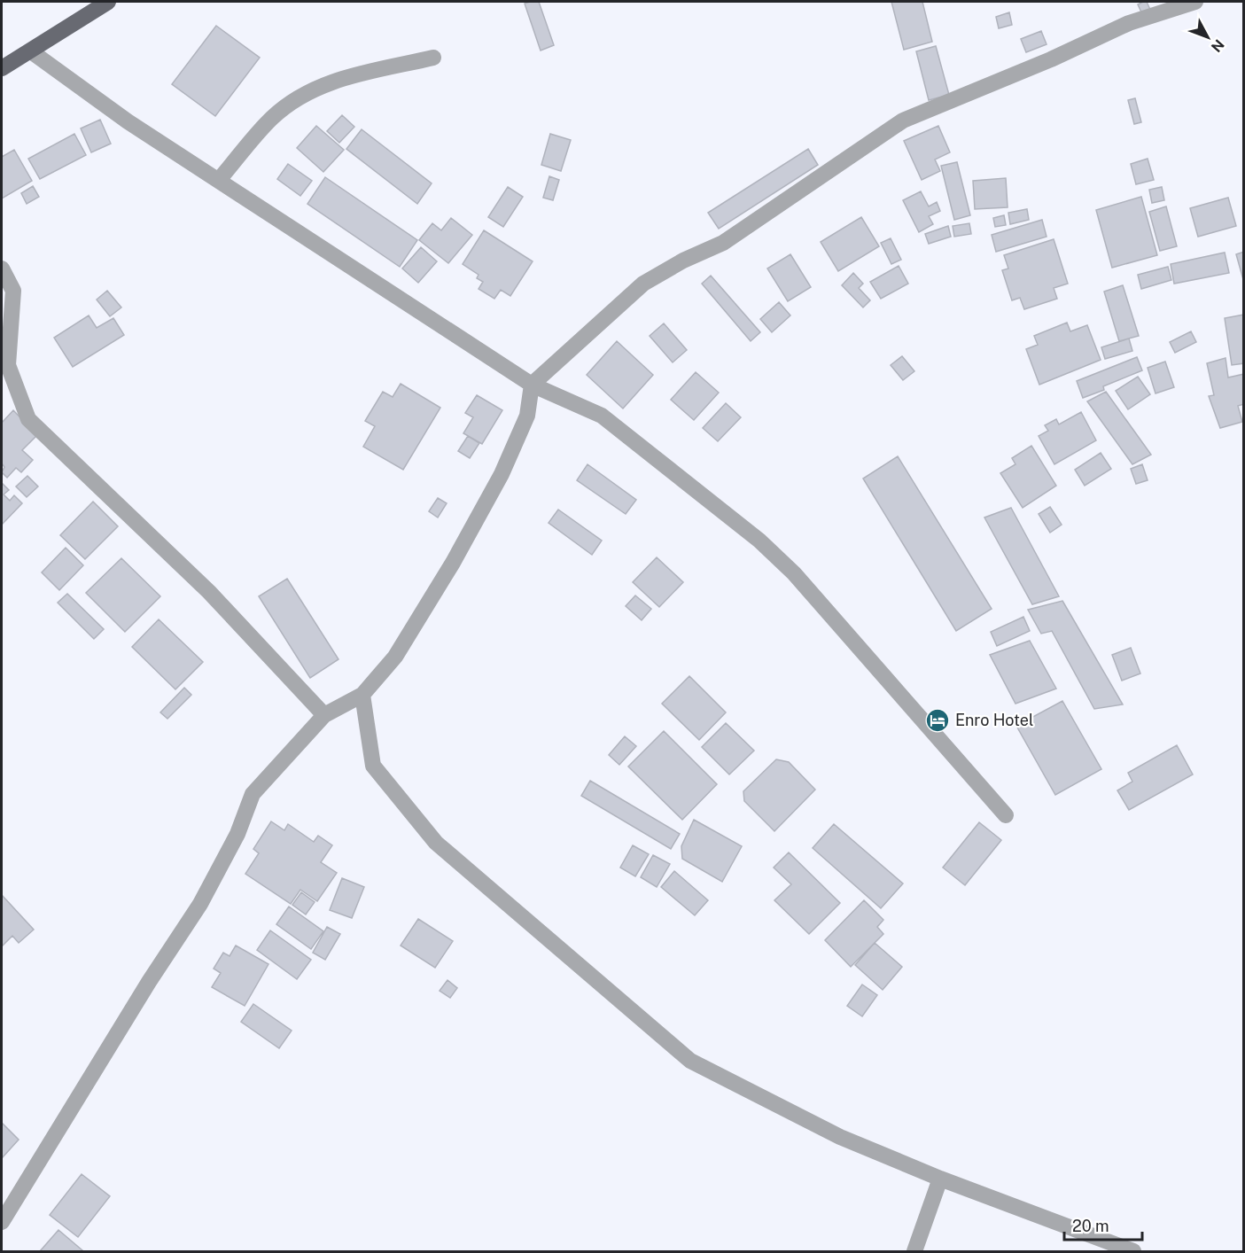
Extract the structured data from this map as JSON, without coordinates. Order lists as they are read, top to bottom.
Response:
{
  "places": {
    "hotel": ["Enro Hotel"]
  },
  "scale_bar": "20 m",
  "north": "bottom right"
}
